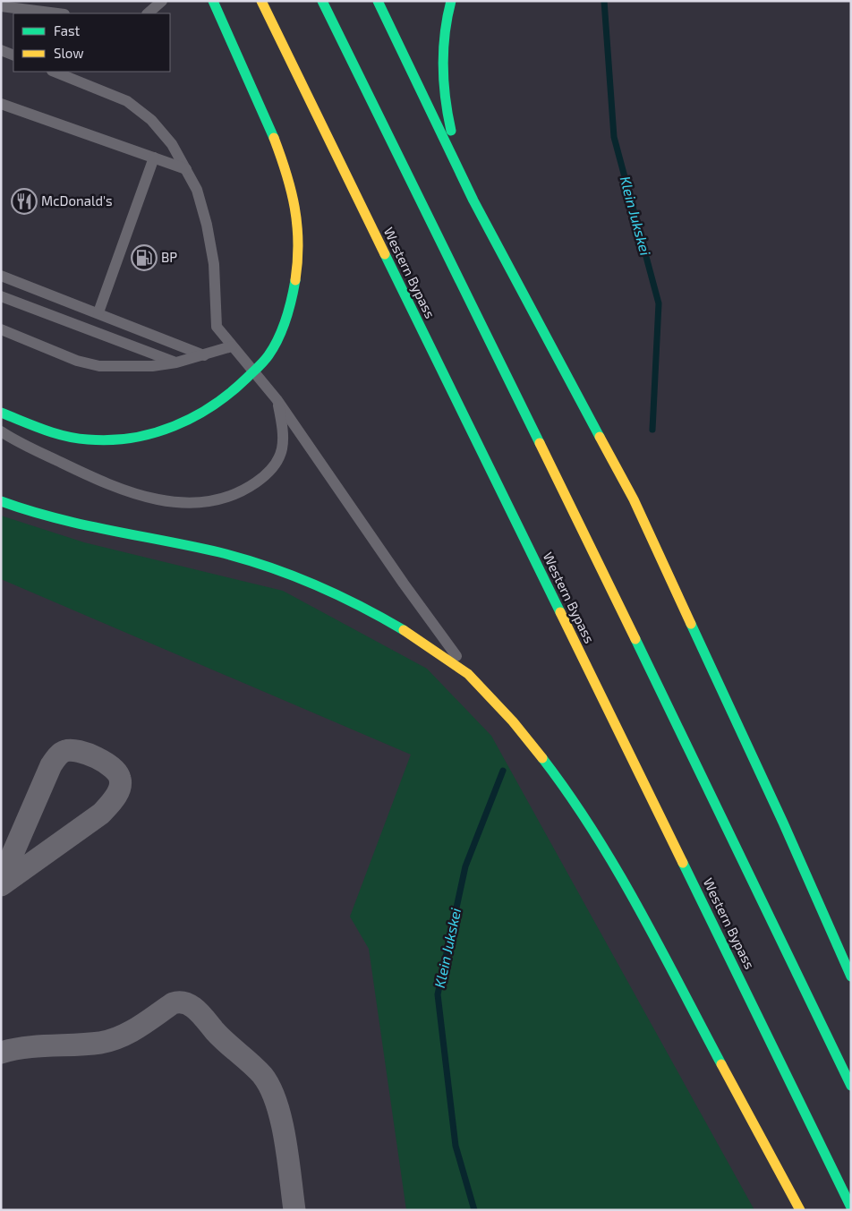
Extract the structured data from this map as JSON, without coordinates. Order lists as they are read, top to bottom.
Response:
{
  "streets": {
    "highway": ["Western Bypass"]
  },
  "water": ["Klein Jukskei"],
  "places": {
    "restaurant": ["McDonald's"],
    "fuel station": ["BP"]
  },
  "legend": ["Fast", "Slow"]
}
